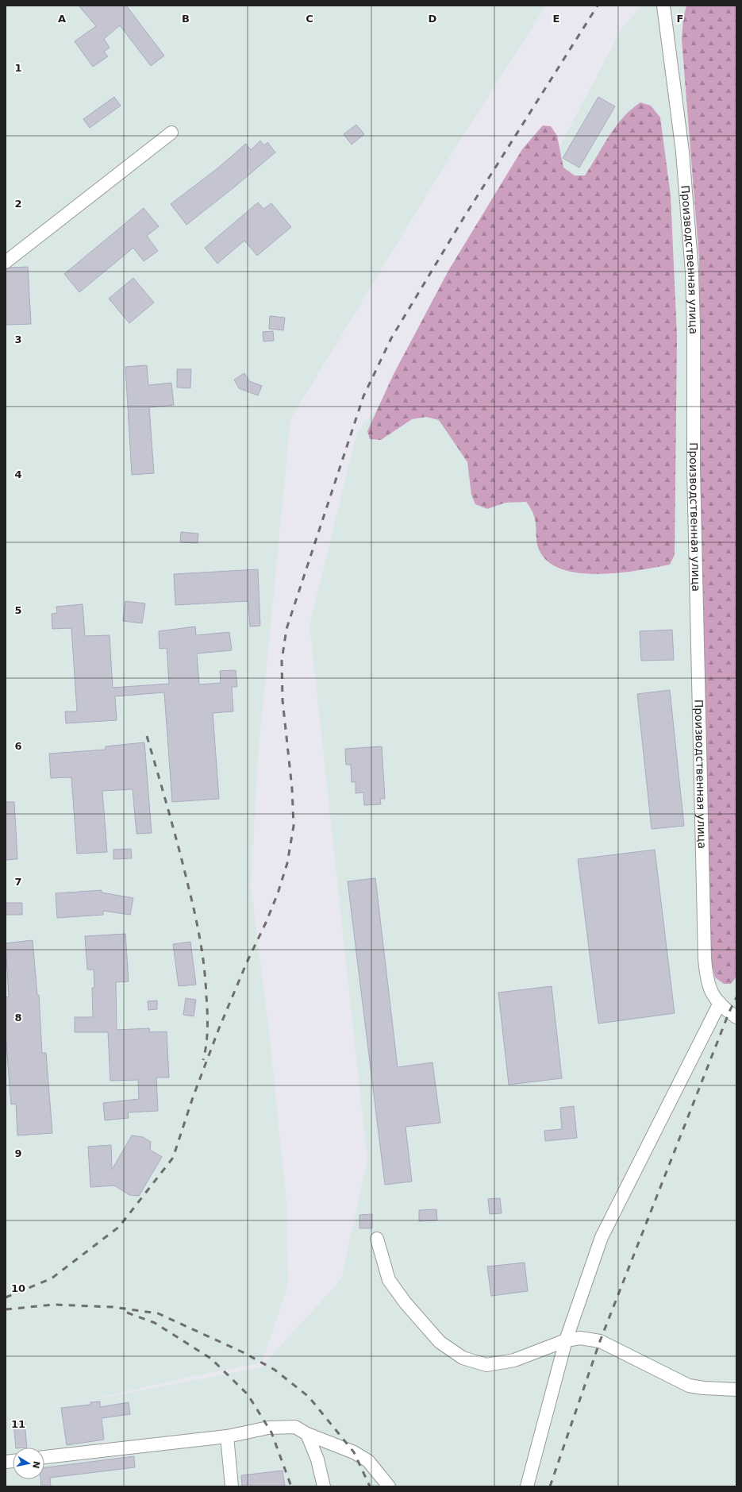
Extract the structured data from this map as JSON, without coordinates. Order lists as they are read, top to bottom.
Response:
{
  "streets": {
    "street": ["Производственная улица"]
  },
  "north": "right",
  "grid": {
    "columns": [
      "A",
      "B",
      "C",
      "D",
      "E",
      "F"
    ],
    "rows": [
      "1",
      "2",
      "3",
      "4",
      "5",
      "6",
      "7",
      "8",
      "9",
      "10",
      "11"
    ]
  }
}
